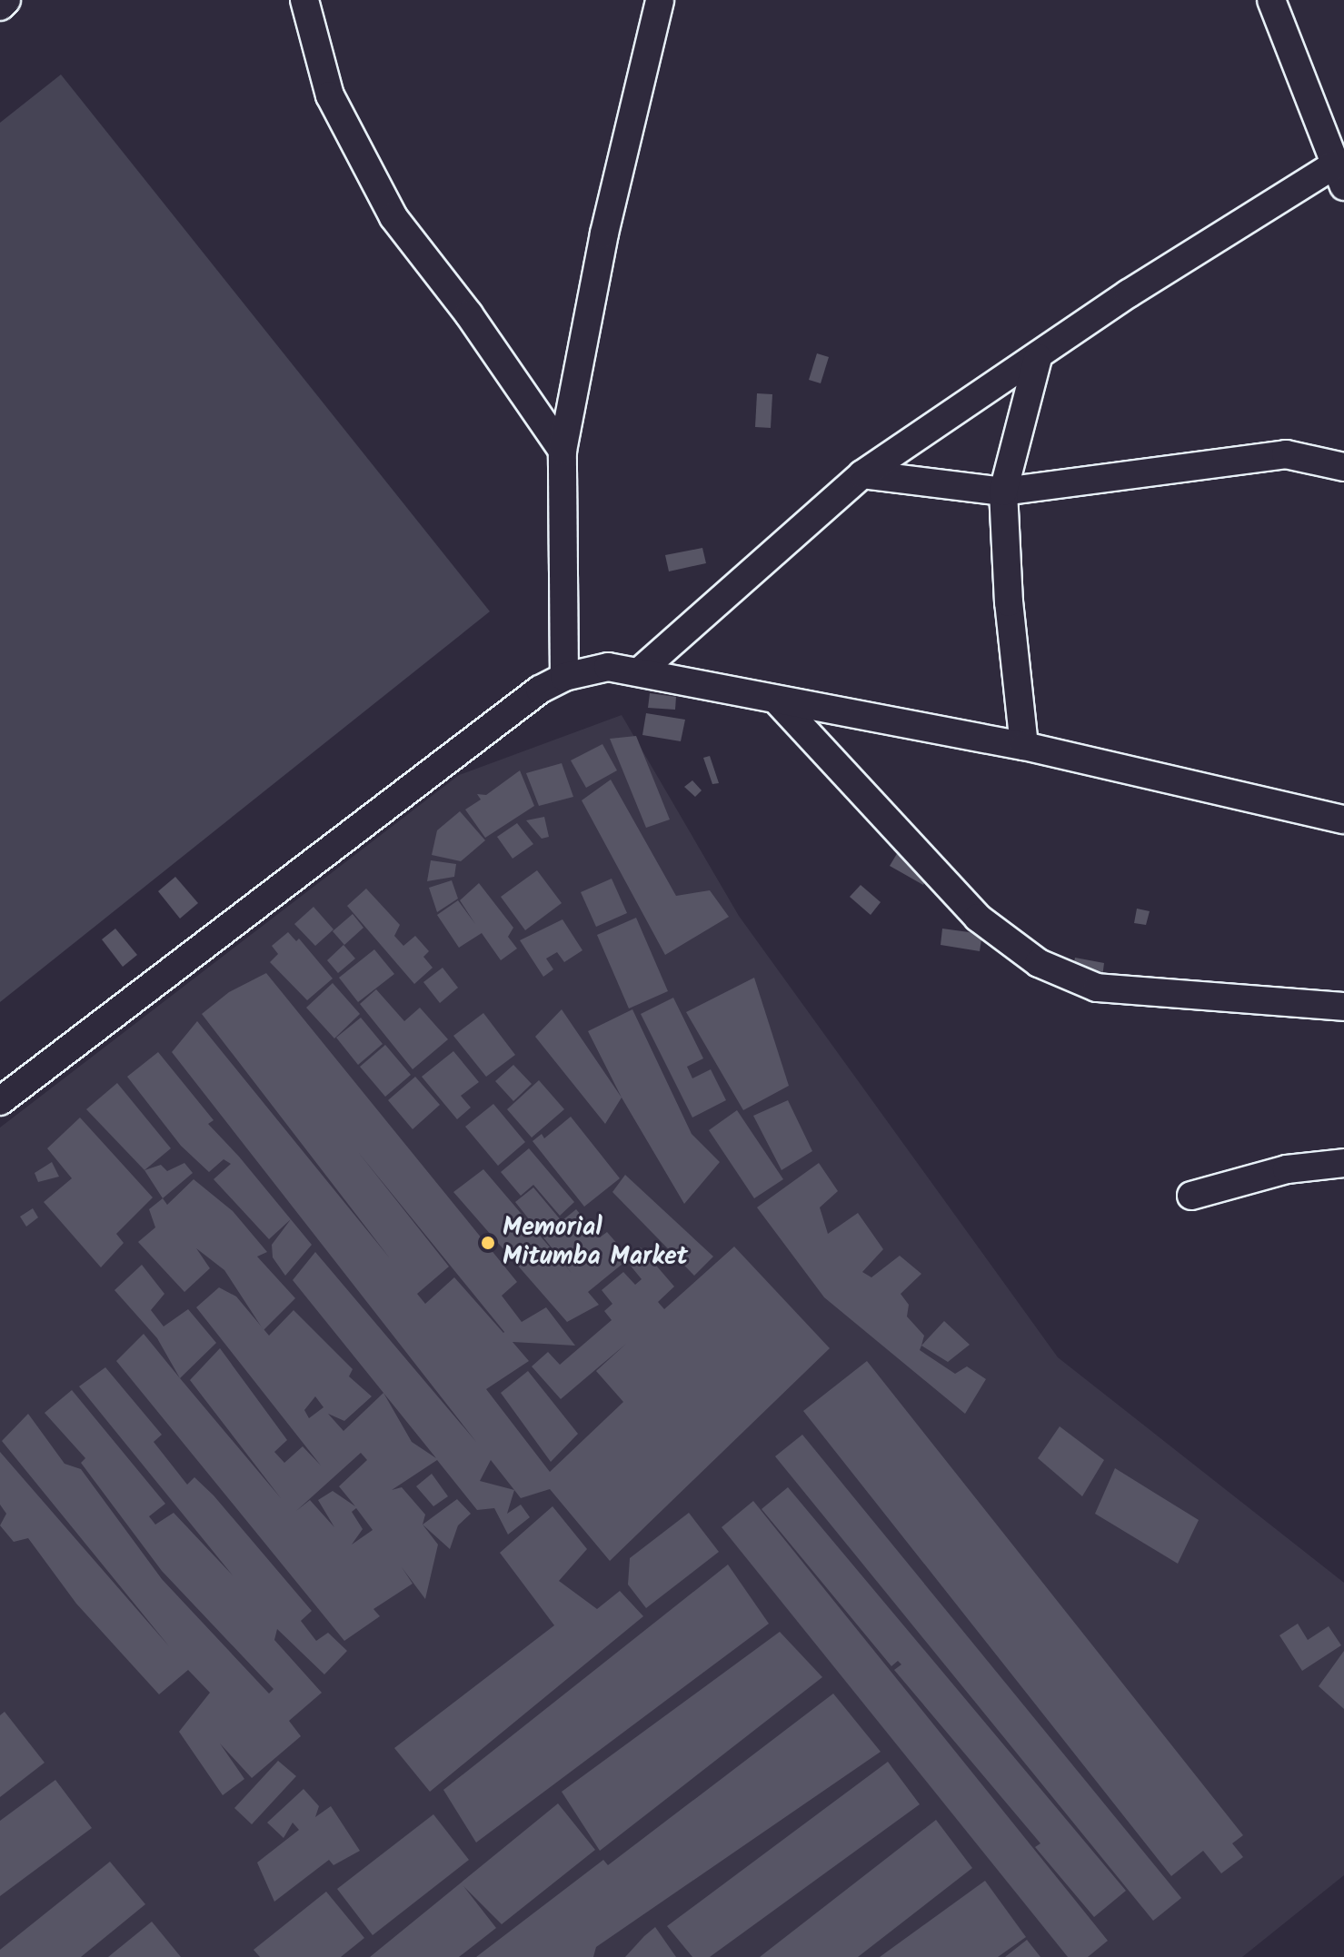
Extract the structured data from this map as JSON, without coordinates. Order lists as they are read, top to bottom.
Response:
{
  "places": ["Memorial Mitumba Market"]
}
